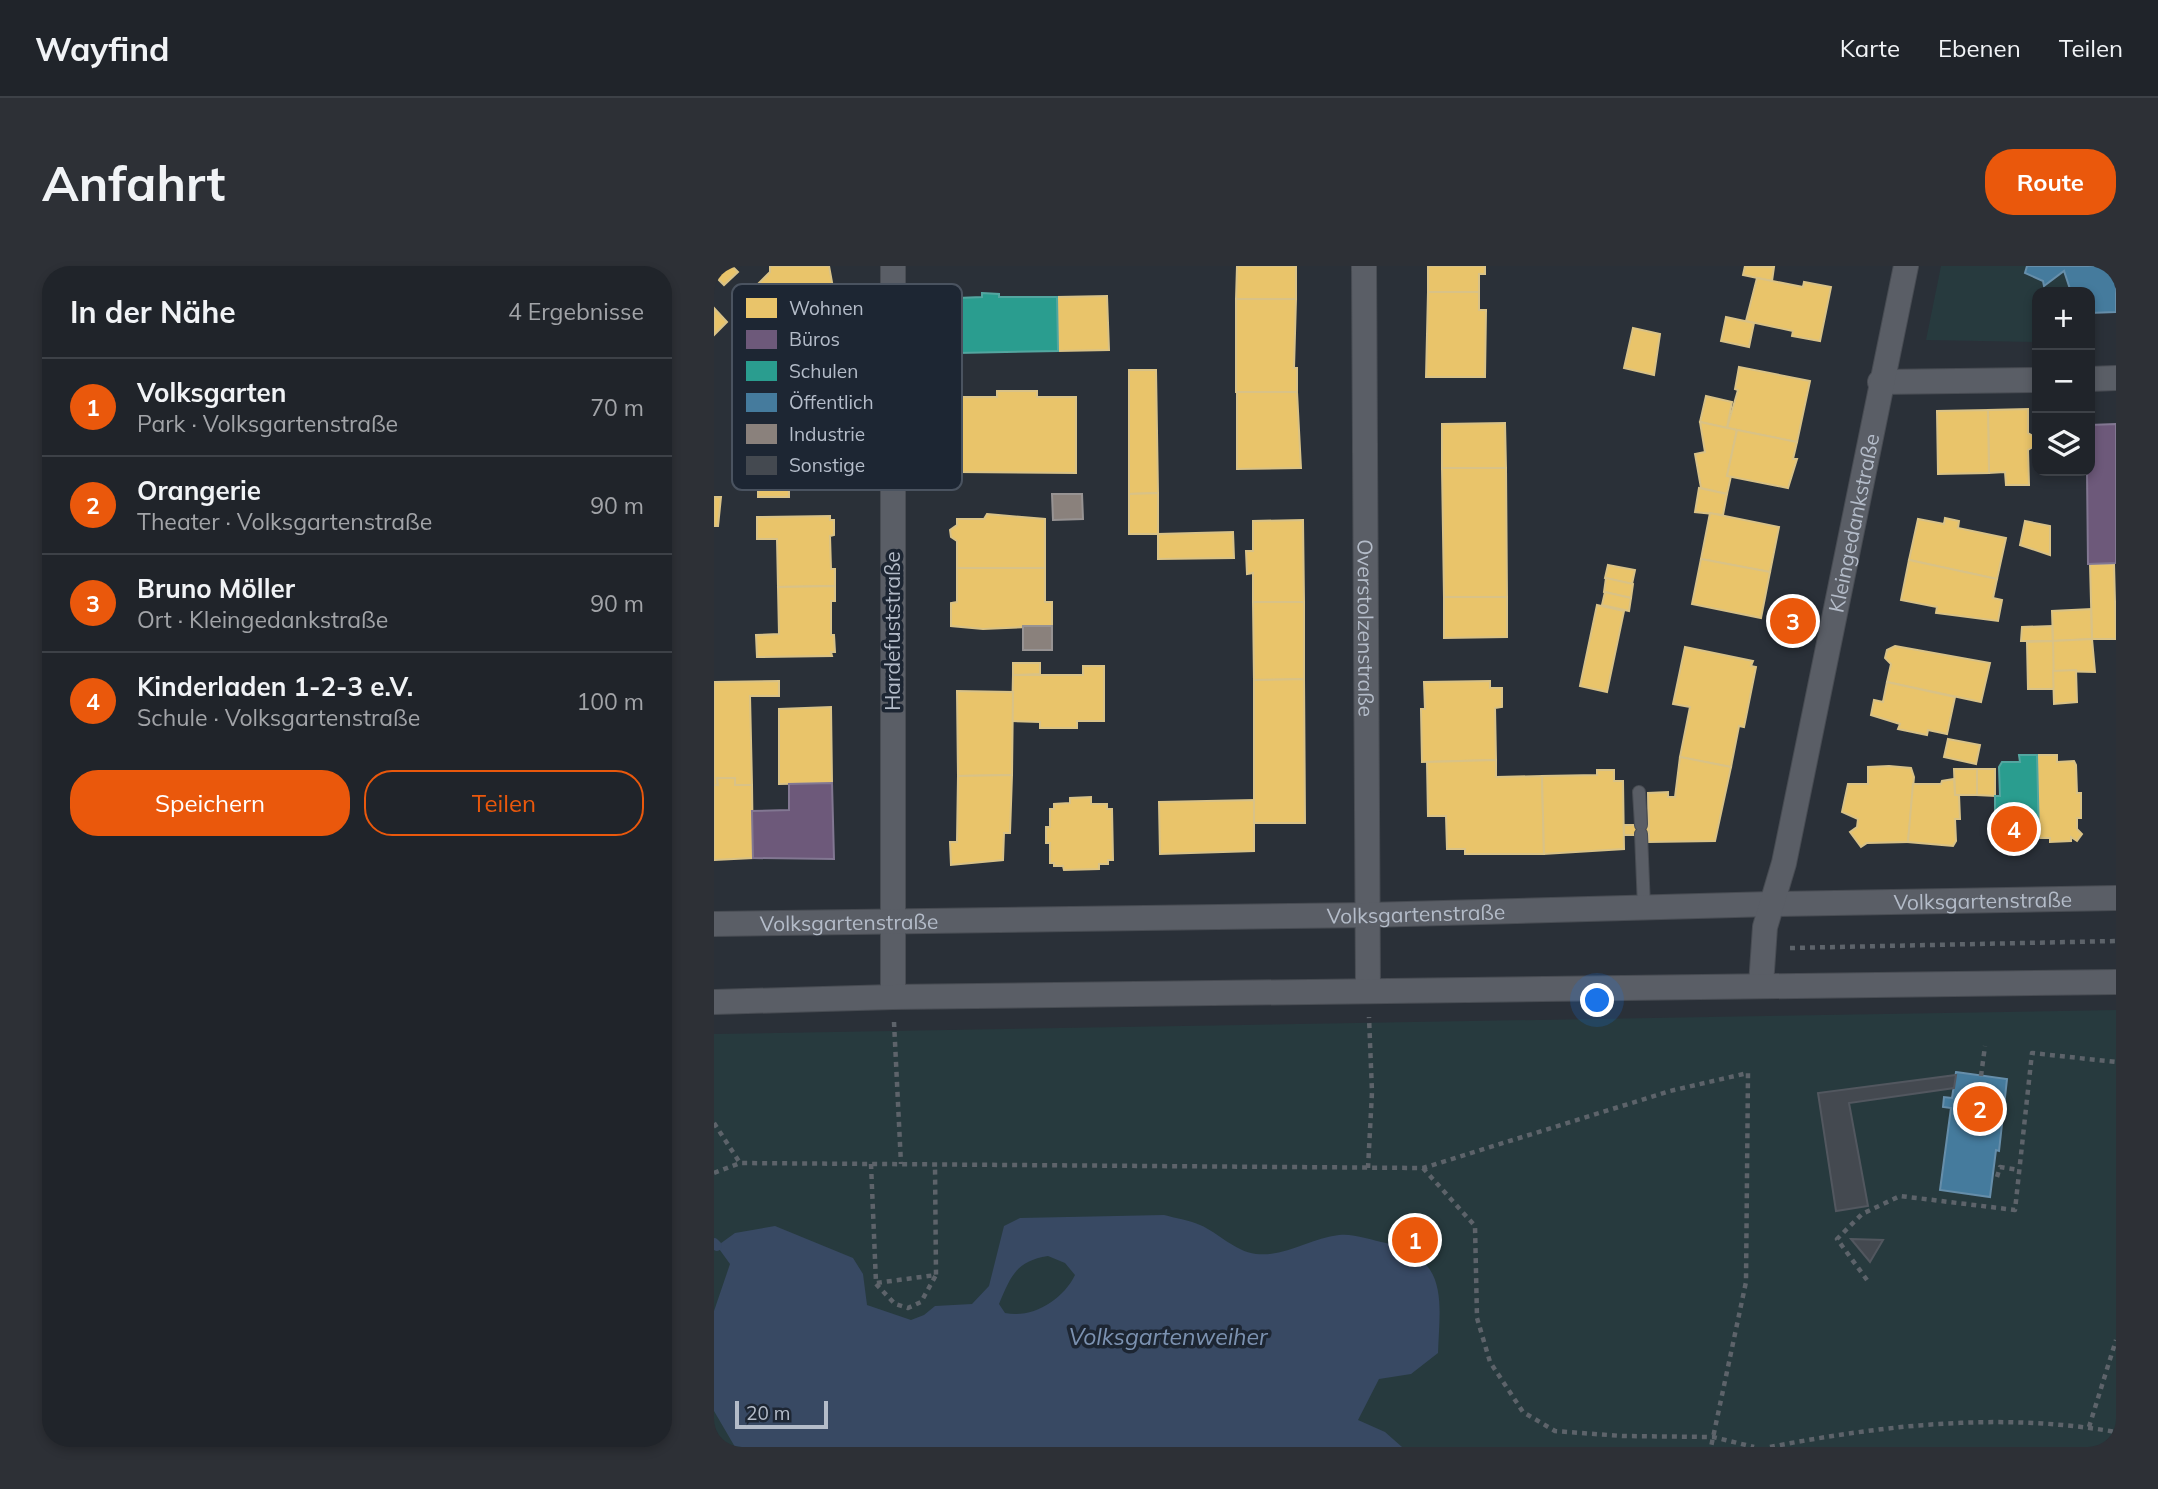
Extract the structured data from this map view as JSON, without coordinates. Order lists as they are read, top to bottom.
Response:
{
  "streets": {
    "street": [
      "Kleingedankstraße",
      "Overstolzenstraße",
      "Hardefuststraße",
      "Volksgartenstraße"
    ]
  },
  "crossings": [
    ["Kleingedankstraße", "Volksgartenstraße"],
    ["Overstolzenstraße", "Volksgartenstraße"],
    ["Hardefuststraße", "Volksgartenstraße"]
  ],
  "water": ["Volksgartenweiher"],
  "legend": [
    "Wohnen",
    "Büros",
    "Schulen",
    "Öffentlich",
    "Industrie",
    "Sonstige"
  ],
  "scale_bar": "20 m",
  "page": {
    "header": "Wayfind",
    "nav": ["Karte", "Ebenen", "Teilen"],
    "buttons": [
      "Route",
      ["Speichern", "Teilen"]
    ],
    "title": "Anfahrt",
    "heading": ["In der Nähe", "4 Ergebnisse"],
    "map_buttons": ["+", "−"],
    "list": [
      {
        "mark": "1",
        "name": "Volksgarten",
        "note": "Park · Volksgartenstraße",
        "value": "70 m"
      },
      {
        "mark": "2",
        "name": "Orangerie",
        "note": "Theater · Volksgartenstraße",
        "value": "90 m"
      },
      {
        "mark": "3",
        "name": "Bruno Möller",
        "note": "Ort · Kleingedankstraße",
        "value": "90 m"
      },
      {
        "mark": "4",
        "name": "Kinderladen 1-2-3 e.V.",
        "note": "Schule · Volksgartenstraße",
        "value": "100 m"
      }
    ],
    "pins": [
      "3",
      "4",
      "2",
      "1"
    ],
    "scale": "20 m"
  }
}
